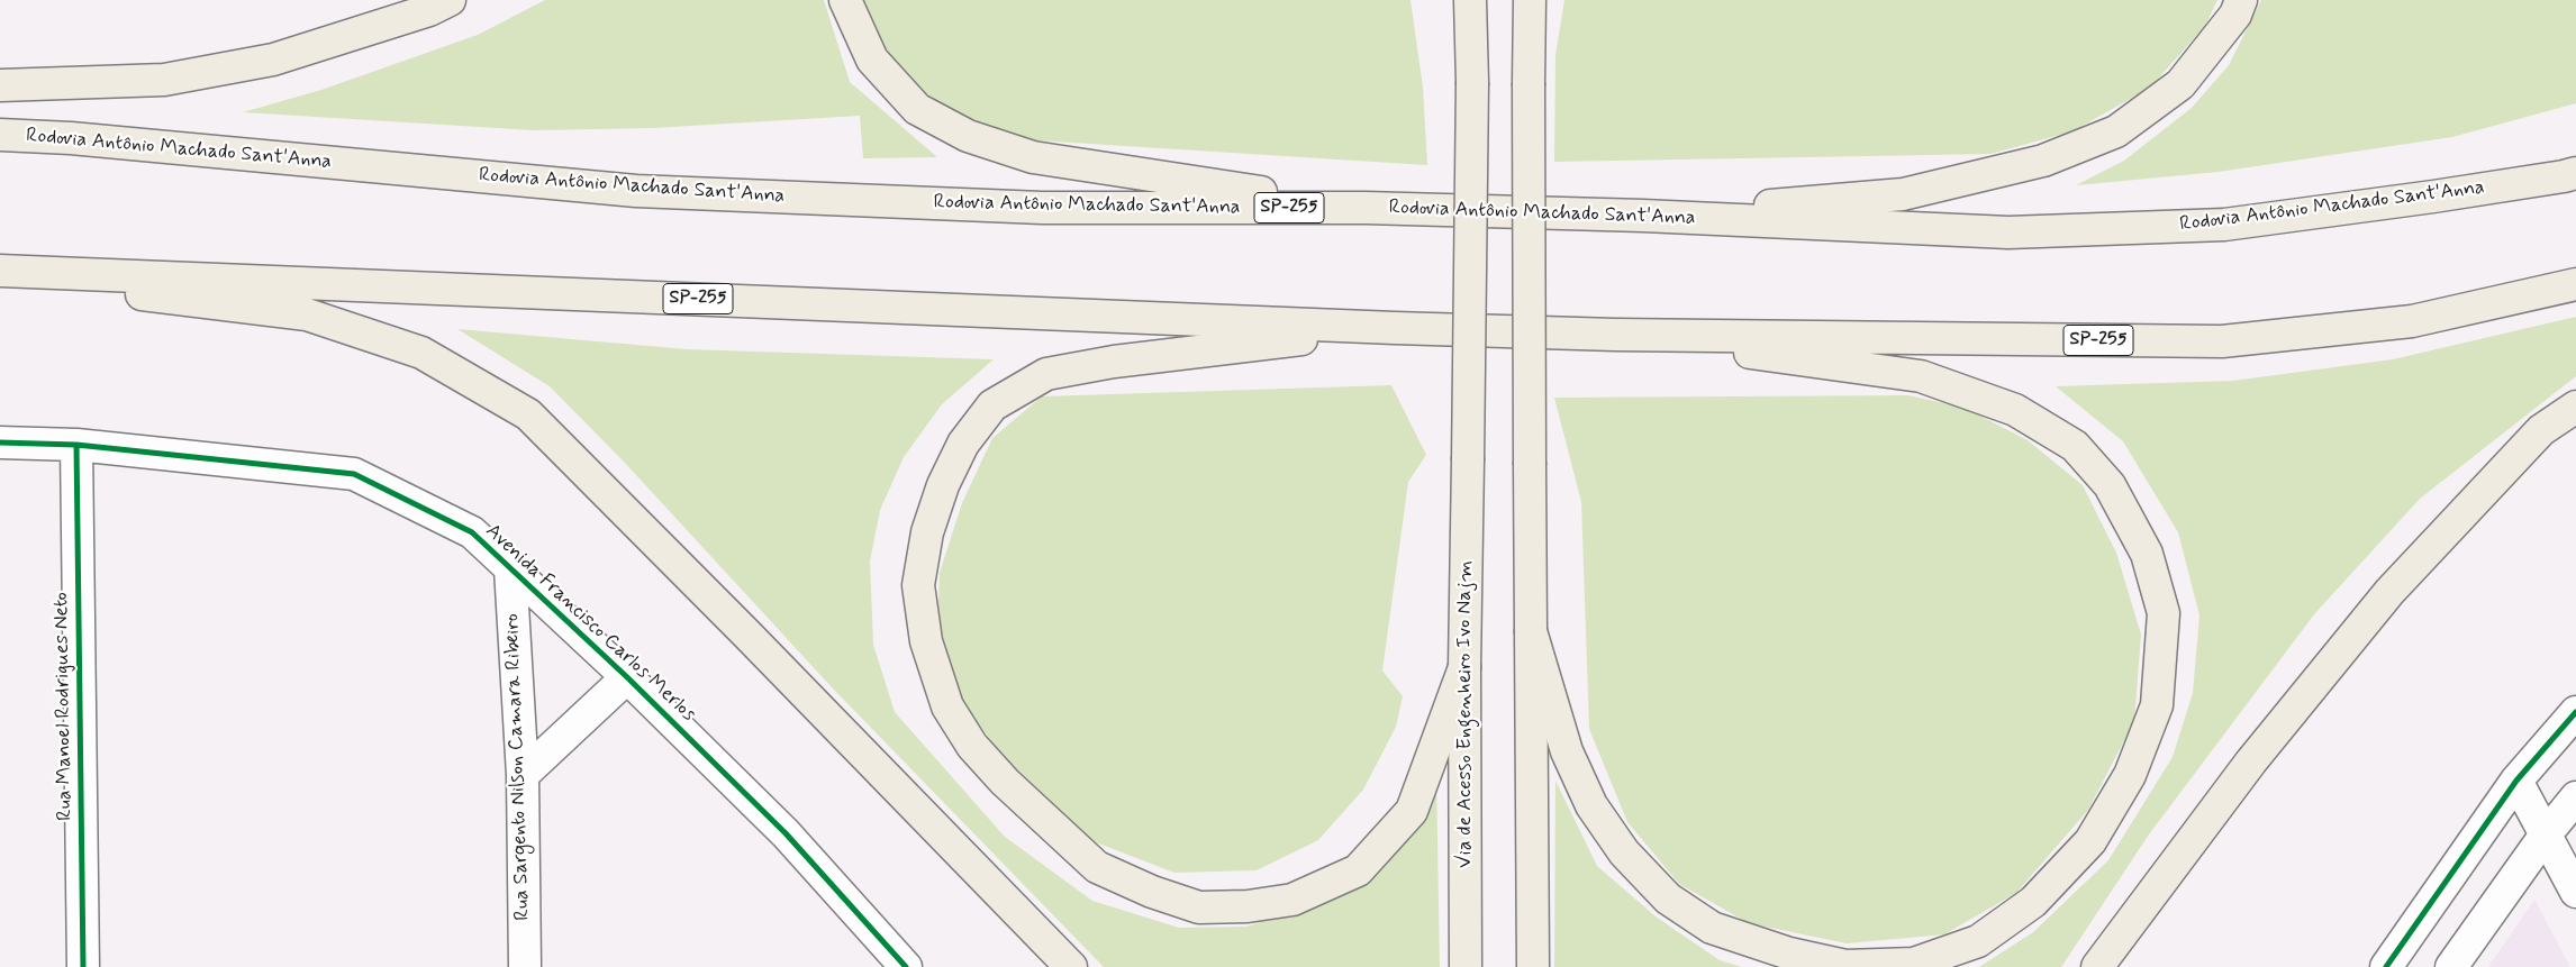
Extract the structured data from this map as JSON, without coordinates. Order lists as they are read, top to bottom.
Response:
{
  "streets": {
    "main road": ["Rodovia Antônio Machado Sant'Anna", "SP-255", "Via de Acesso Engenheiro Ivo Najm"],
    "street": ["Avenida Francisco Carlos Merlos", "Rua Manoel Rodrigues Neto", "Rua Sargento Nilson Camara Ribeiro"]
  },
  "crossings": [
    ["Avenida Francisco Carlos Merlos", "Rua Manoel Rodrigues Neto"],
    ["Avenida Francisco Carlos Merlos", "Rua Sargento Nilson Camara Ribeiro"]
  ]
}
